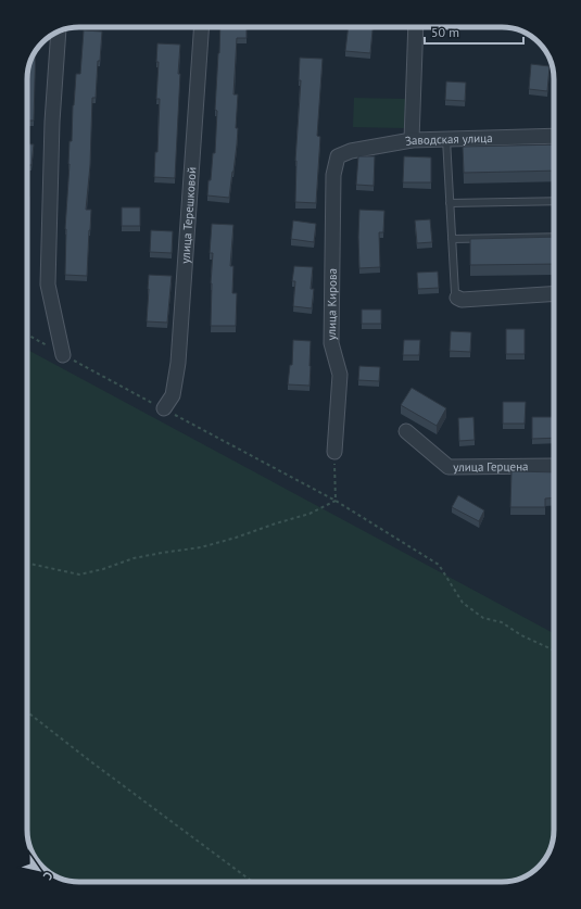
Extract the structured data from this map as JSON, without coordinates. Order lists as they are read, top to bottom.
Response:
{
  "streets": {
    "street": [
      "Заводская улица",
      "улица Терешковой",
      "улица Кирова",
      "улица Герцена"
    ]
  },
  "crossings": [
    ["Заводская улица", "улица Кирова"]
  ],
  "scale_bar": "50 m",
  "north": "bottom right"
}
